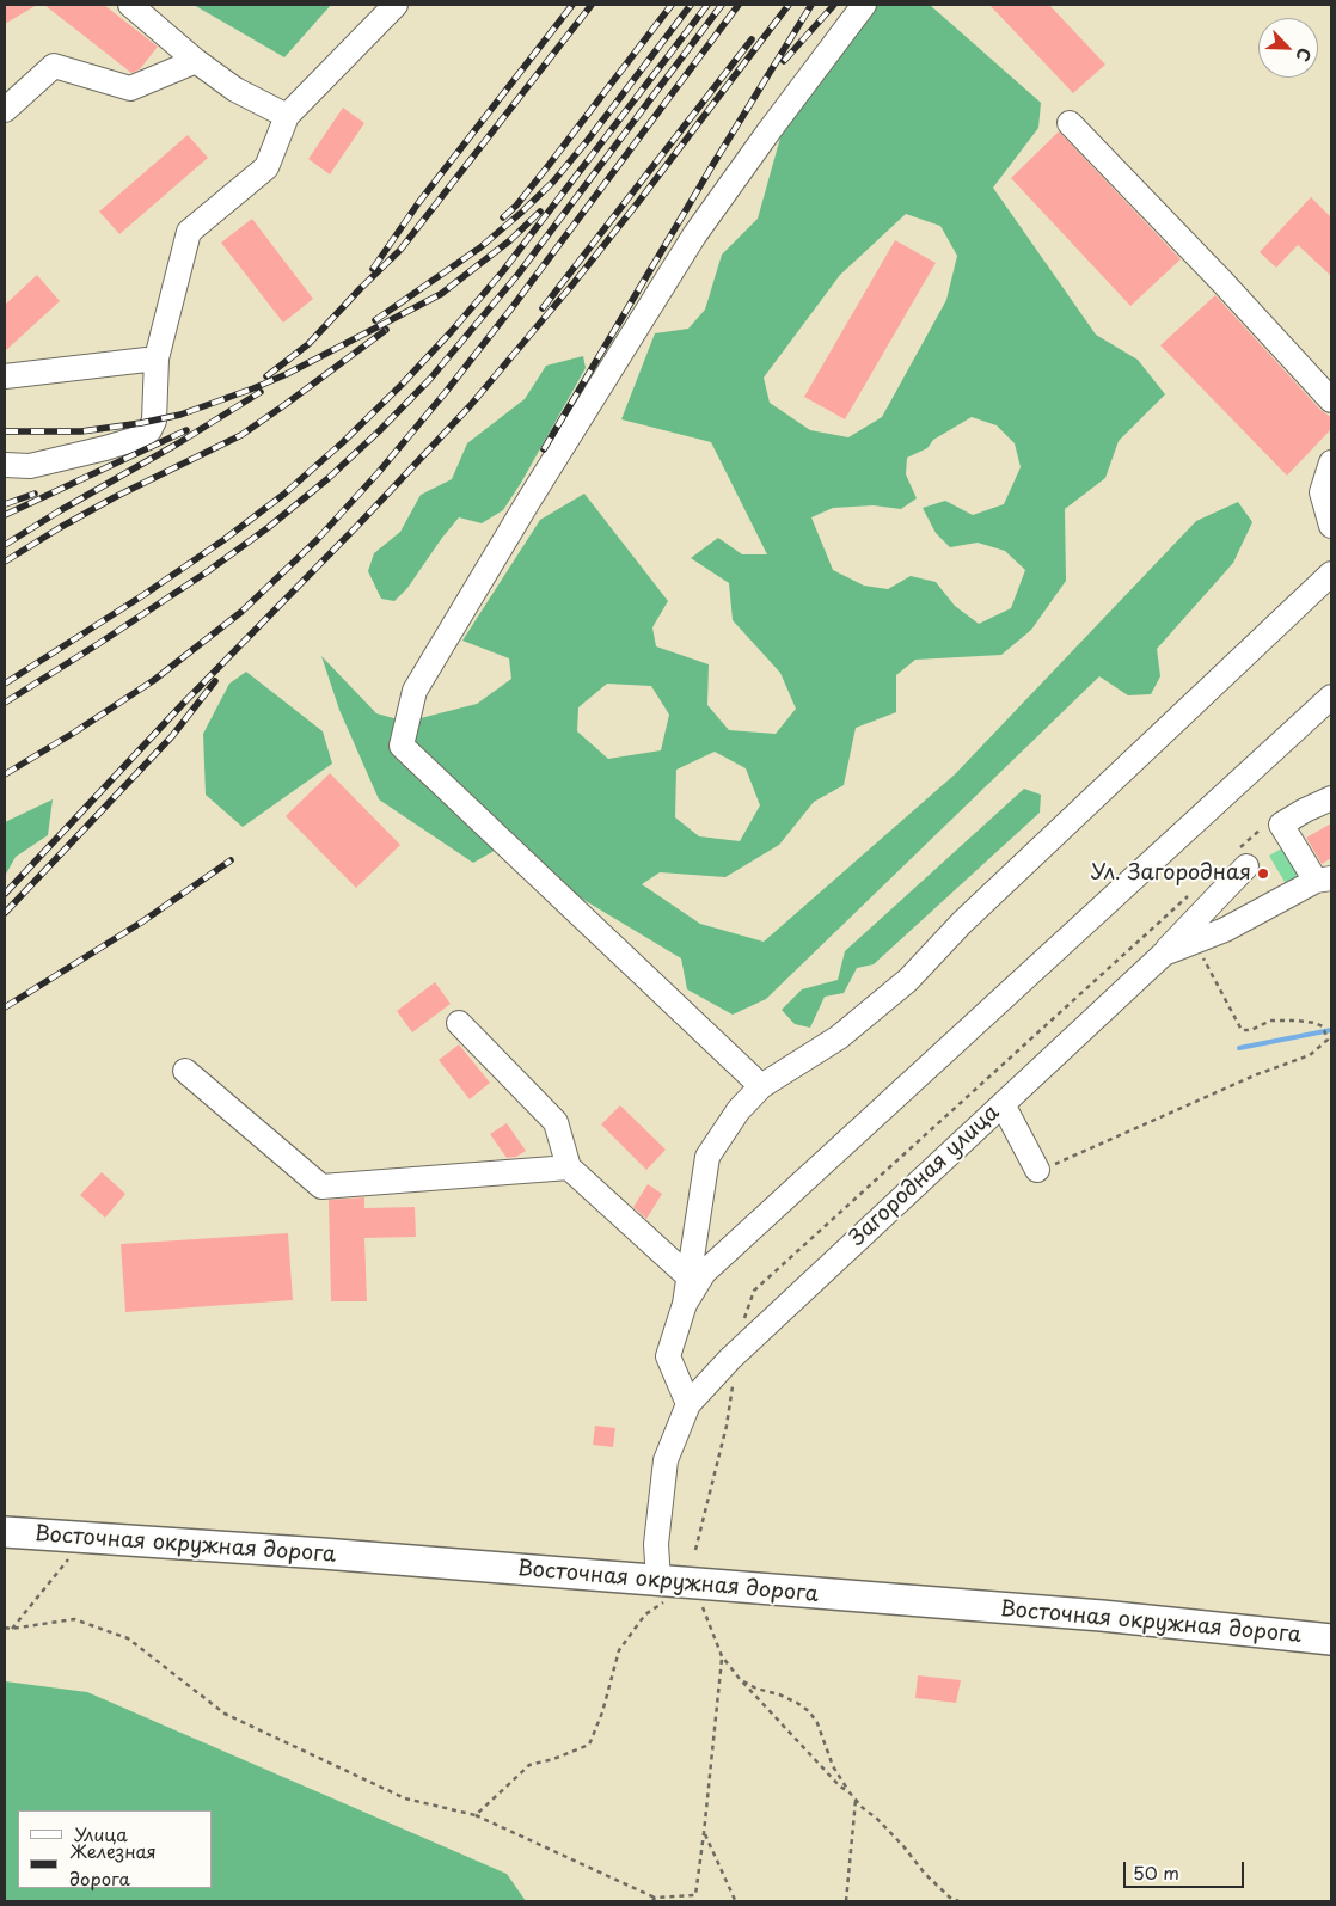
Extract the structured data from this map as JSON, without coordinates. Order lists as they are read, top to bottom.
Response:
{
  "streets": {
    "main road": ["Восточная окружная дорога"],
    "street": ["Загородная улица"]
  },
  "crossings": [
    ["Загородная улица", "Восточная окружная дорога"]
  ],
  "places": ["Ул. Загородная"],
  "legend": ["Улица", "Железная дорога"],
  "scale_bar": "50 m",
  "north": "bottom right"
}
